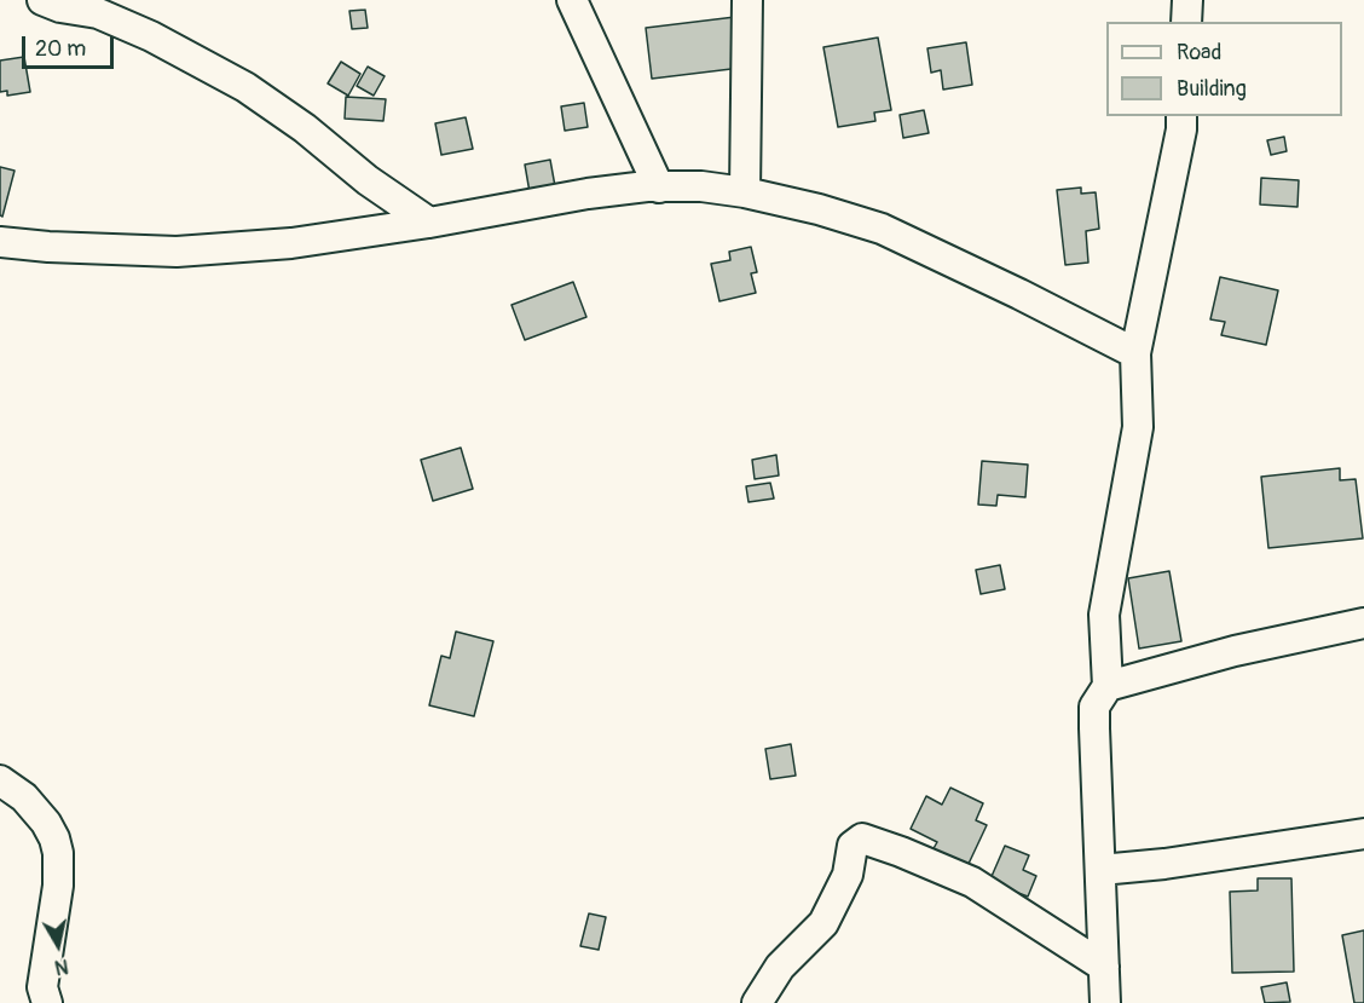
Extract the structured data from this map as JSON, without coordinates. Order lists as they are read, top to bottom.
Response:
{
  "legend": ["Road", "Building"],
  "scale_bar": "20 m",
  "north": "bottom"
}
